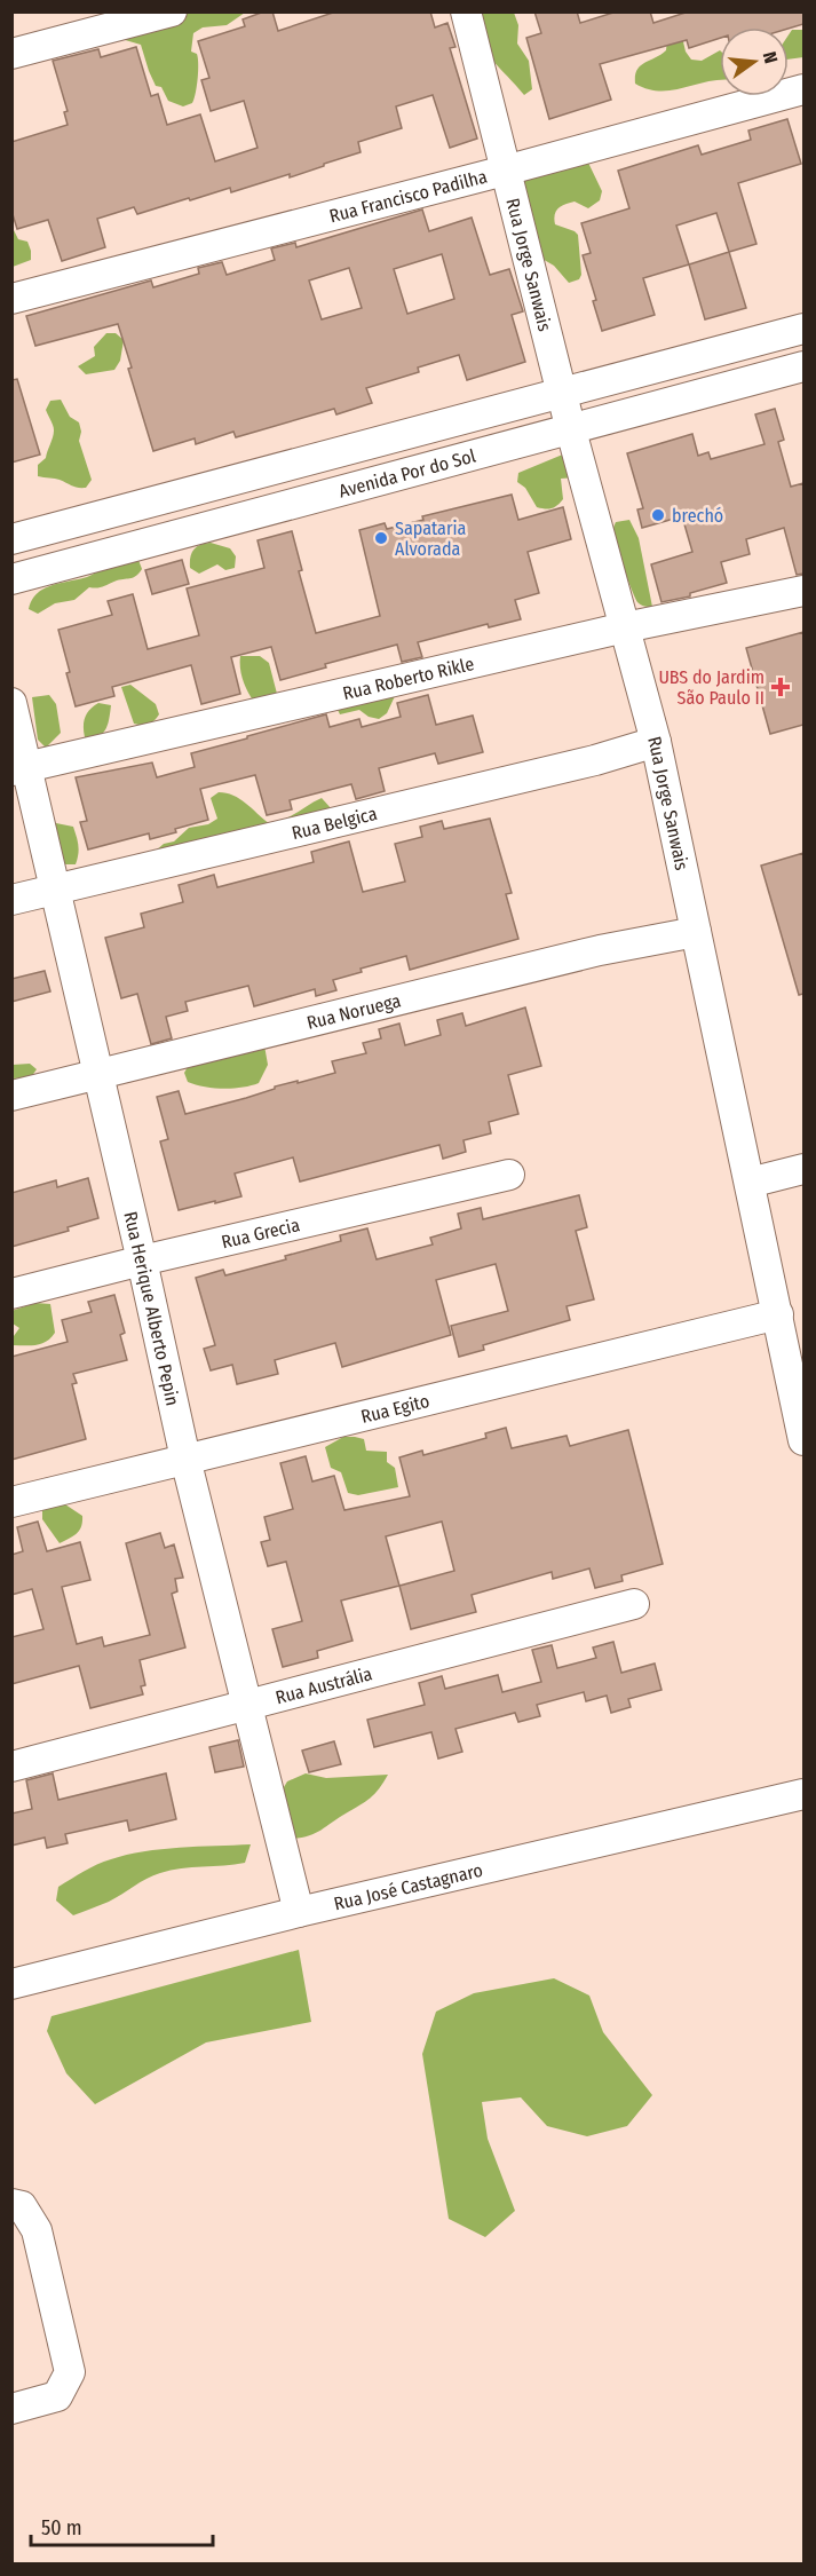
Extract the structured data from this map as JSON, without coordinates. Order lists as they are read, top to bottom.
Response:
{
  "streets": {
    "street": [
      "Rua Francisco Padilha",
      "Rua Jorge Sanwais",
      "Avenida Por do Sol",
      "Rua Roberto Rikle",
      "Rua Belgica",
      "Rua Noruega",
      "Rua Grecia",
      "Rua Herique Alberto Pepin",
      "Rua Egito",
      "Rua Austrália",
      "Rua José Castagnaro"
    ]
  },
  "crossings": [
    ["Rua Francisco Padilha", "Rua Jorge Sanwais"],
    ["Rua Jorge Sanwais", "Avenida Por do Sol"],
    ["Rua Jorge Sanwais", "Rua Roberto Rikle"],
    ["Rua Jorge Sanwais", "Rua Belgica"],
    ["Rua Jorge Sanwais", "Rua Noruega"],
    ["Rua Jorge Sanwais", "Rua Egito"],
    ["Rua Roberto Rikle", "Rua Herique Alberto Pepin"],
    ["Rua Belgica", "Rua Herique Alberto Pepin"],
    ["Rua Noruega", "Rua Herique Alberto Pepin"],
    ["Rua Grecia", "Rua Herique Alberto Pepin"],
    ["Rua Herique Alberto Pepin", "Rua Egito"],
    ["Rua Herique Alberto Pepin", "Rua Austrália"],
    ["Rua Herique Alberto Pepin", "Rua José Castagnaro"]
  ],
  "places": {
    "other": ["brechó", "Sapataria Alvorada"],
    "health": ["UBS do Jardim São Paulo II"]
  },
  "scale_bar": "50 m",
  "north": "right"
}
